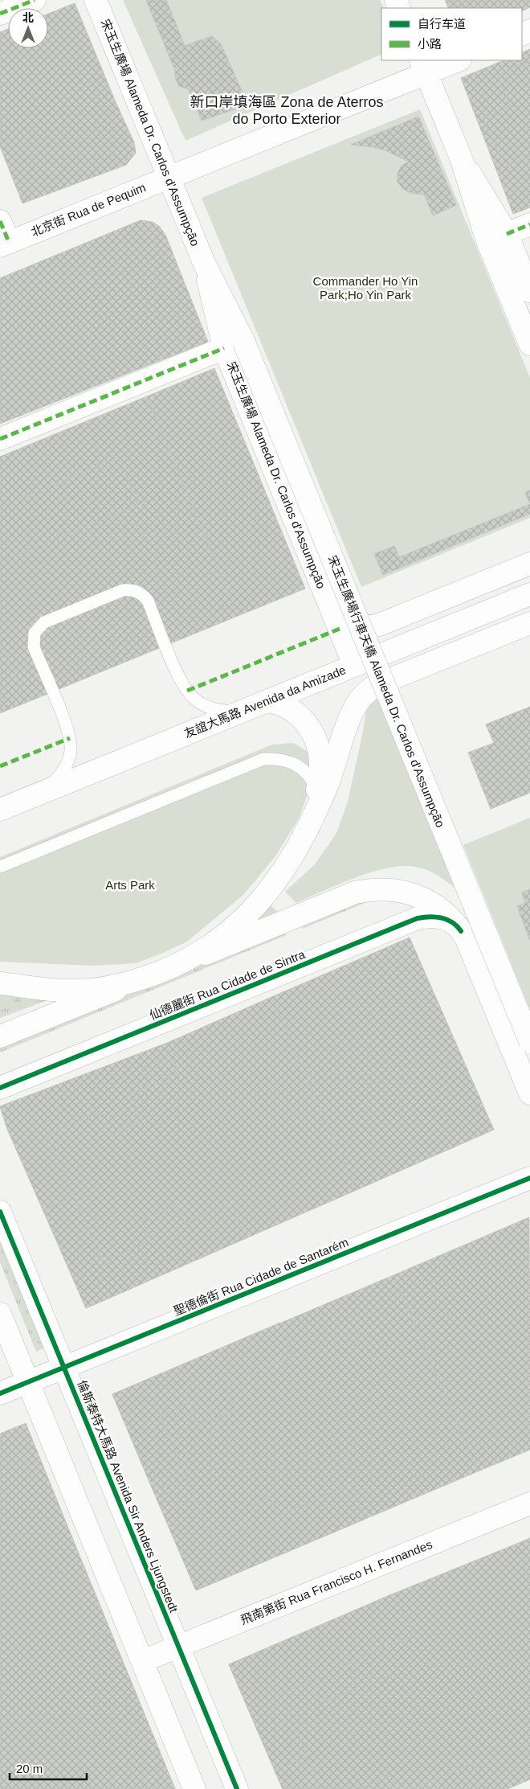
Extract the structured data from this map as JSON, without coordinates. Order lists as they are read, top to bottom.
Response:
{
  "streets": {
    "street": [
      "宋玉生廣場 Alameda Dr. Carlos d'Assumpção",
      "北京街 Rua de Pequim",
      "宋玉生廣場行車天橋 Alameda Dr. Carlos d'Assumpção",
      "友誼大馬路 Avenida da Amizade",
      "仙德麗街 Rua Cidade de Sintra",
      "聖德倫街 Rua Cidade de Santarém",
      "倫斯泰特大馬路 Avenida Sir Anders Ljungstedt",
      "飛南第街 Rua Francisco H. Fernandes"
    ]
  },
  "crossings": [
    ["宋玉生廣場 Alameda Dr. Carlos d'Assumpção", "北京街 Rua de Pequim"],
    ["宋玉生廣場 Alameda Dr. Carlos d'Assumpção", "宋玉生廣場行車天橋 Alameda Dr. Carlos d'Assumpção"],
    ["宋玉生廣場 Alameda Dr. Carlos d'Assumpção", "友誼大馬路 Avenida da Amizade"],
    ["聖德倫街 Rua Cidade de Santarém", "倫斯泰特大馬路 Avenida Sir Anders Ljungstedt"],
    ["倫斯泰特大馬路 Avenida Sir Anders Ljungstedt", "飛南第街 Rua Francisco H. Fernandes"]
  ],
  "districts": ["新口岸填海區 Zona de Aterros do Porto Exterior"],
  "parks": ["Commander Ho Yin Park;Ho Yin Park", "Arts Park"],
  "legend": ["自行车道", "小路"],
  "scale_bar": "20 m",
  "north": "top"
}
